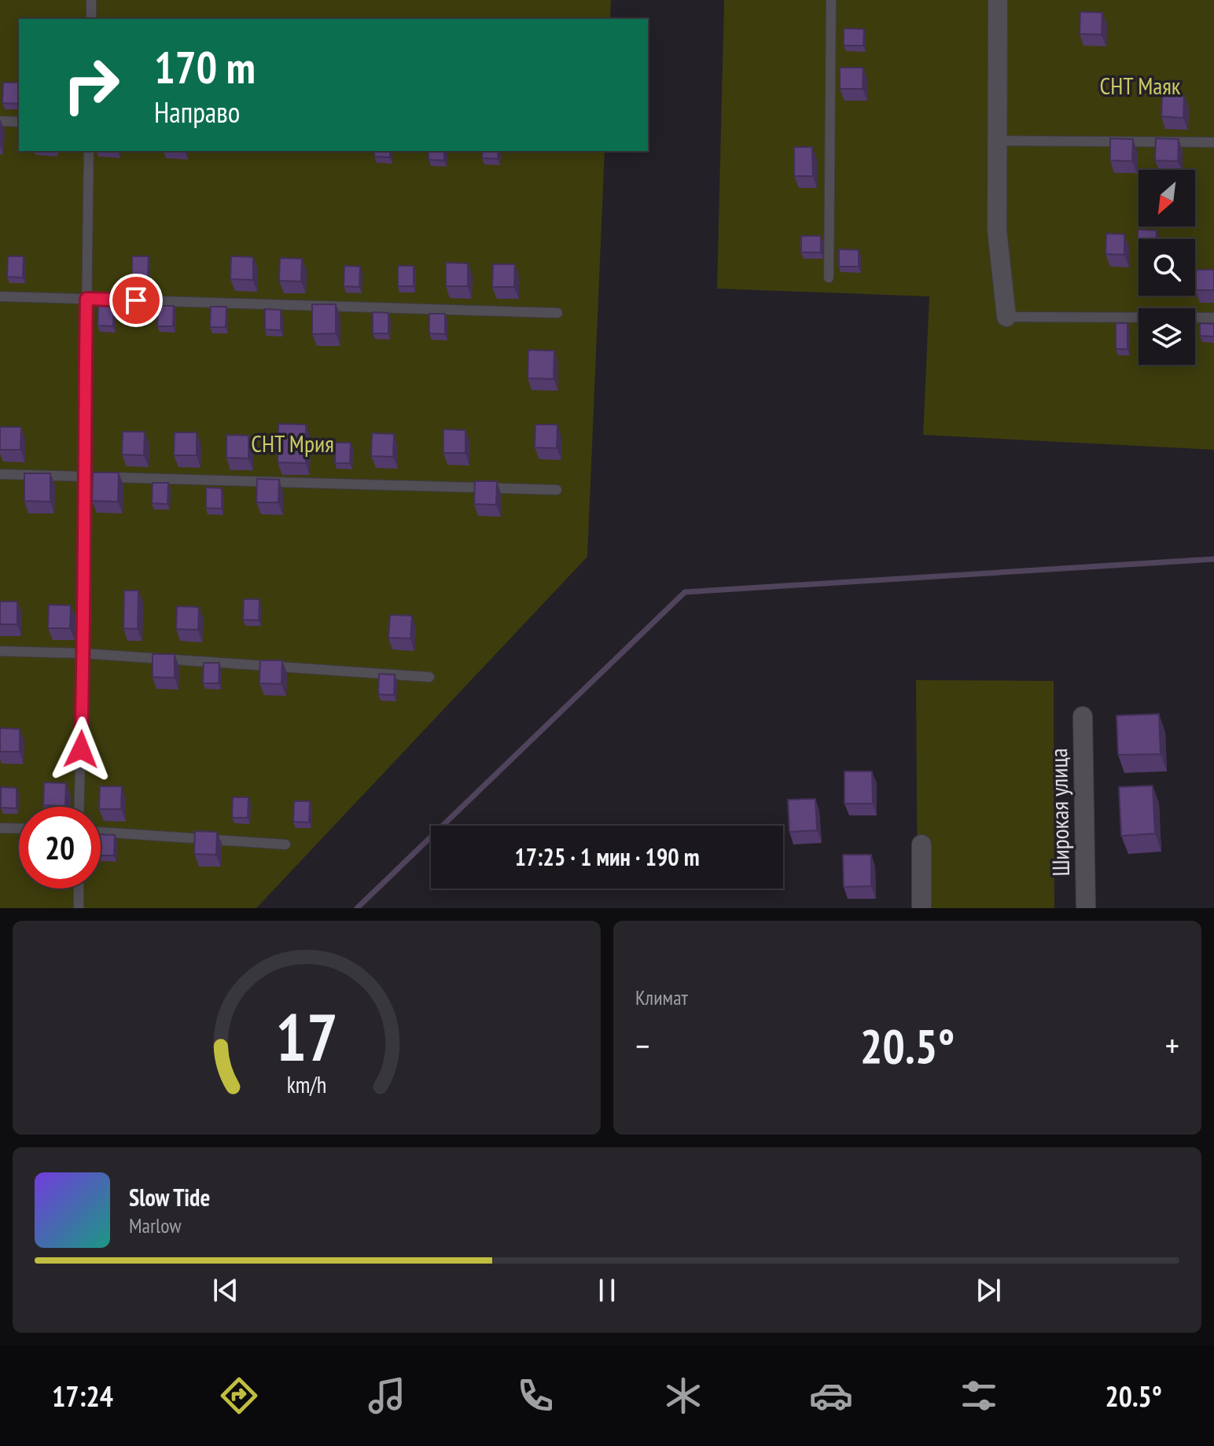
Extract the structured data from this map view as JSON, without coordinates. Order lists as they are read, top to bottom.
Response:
{
  "streets": {
    "street": ["Широкая улица"]
  },
  "parks": ["СНТ Маяк", "СНТ Мрия"],
  "north": "bottom left",
  "page": {
    "turn": ["170 m", "Направо"],
    "limit": "20",
    "trip": "17:25 · 1 мин · 190 m",
    "tile": "Климат",
    "heat": ["−", "20.5°", "+"],
    "song": ["Slow Tide", "Marlow"],
    "tabs": ["17:24", "20.5°"],
    "gauge": ["17", "km/h"]
  }
}
